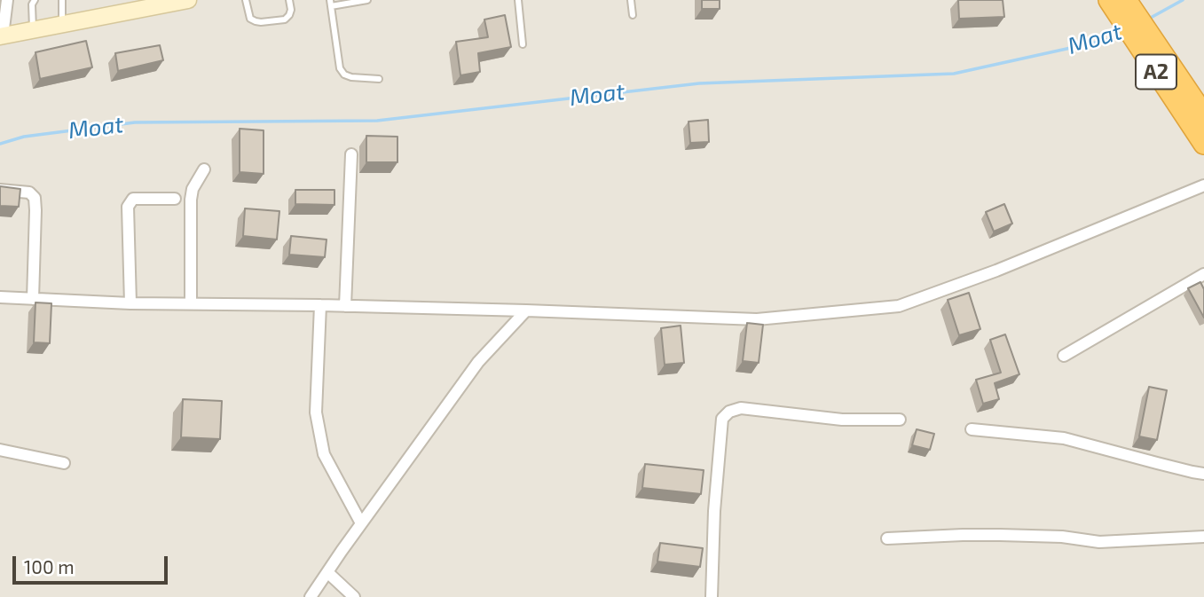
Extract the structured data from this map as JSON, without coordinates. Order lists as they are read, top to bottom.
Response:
{
  "streets": {
    "highway": ["A2"]
  },
  "water": ["Moat"],
  "scale_bar": "100 m"
}
